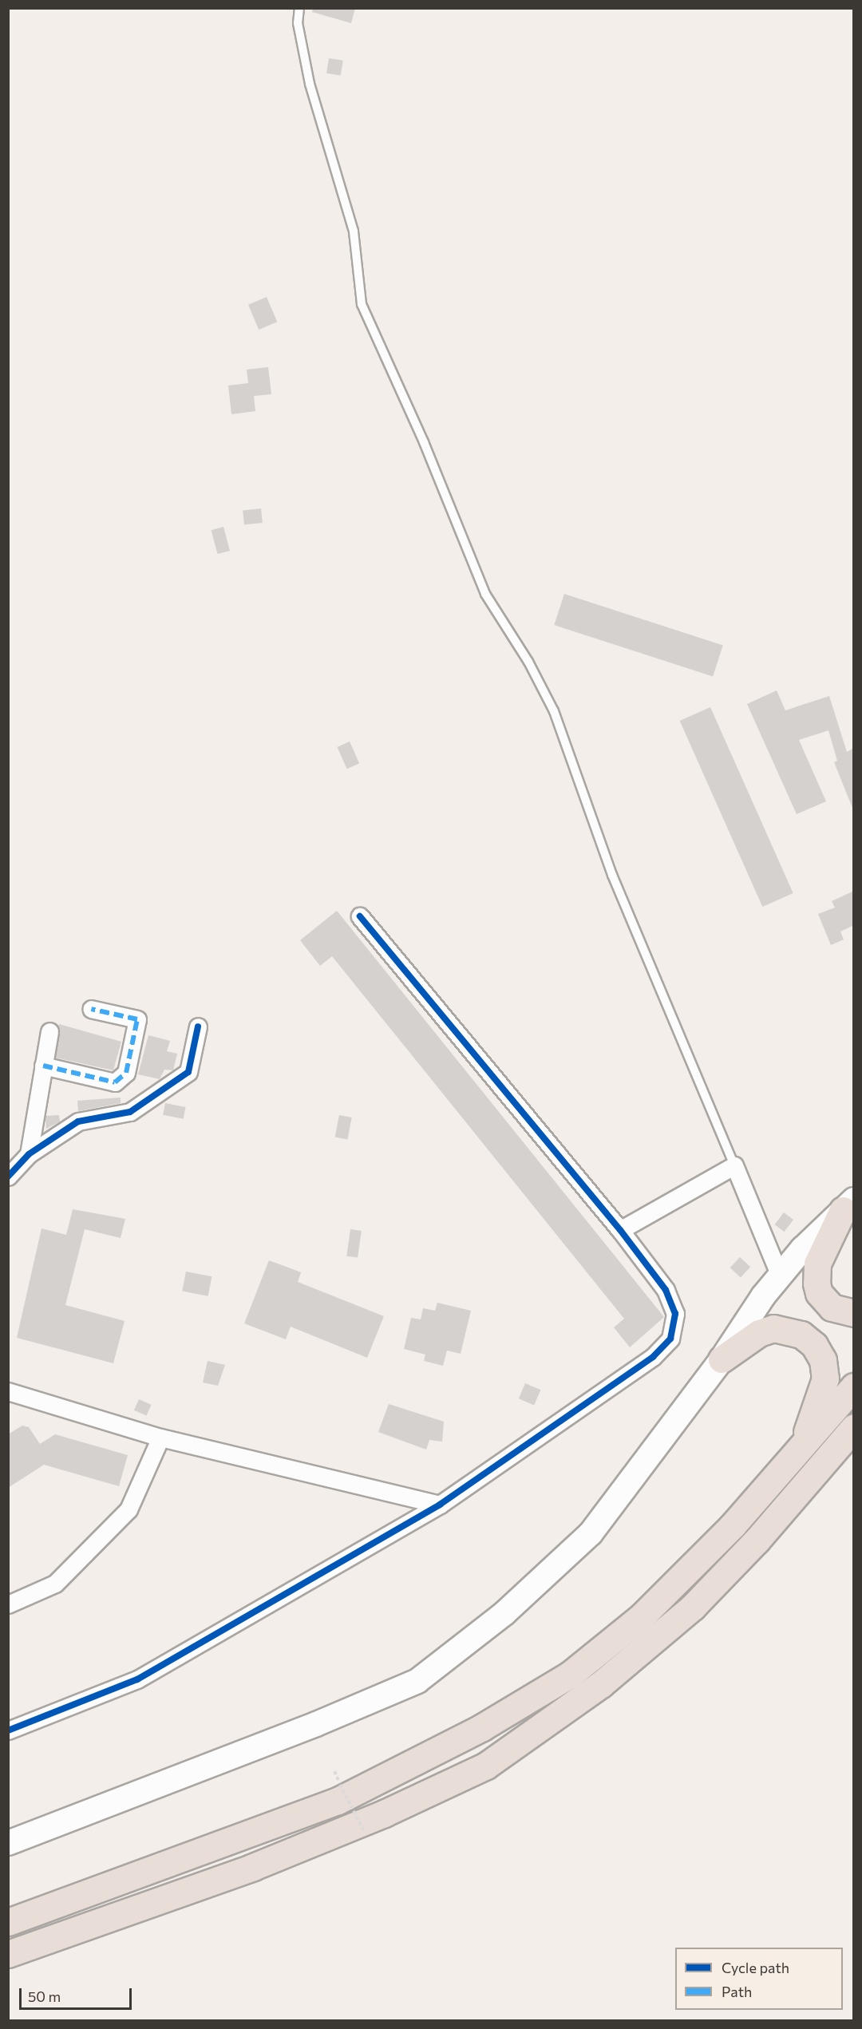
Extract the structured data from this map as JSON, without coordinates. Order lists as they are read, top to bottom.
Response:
{
  "legend": ["Cycle path", "Path"],
  "scale_bar": "50 m"
}
